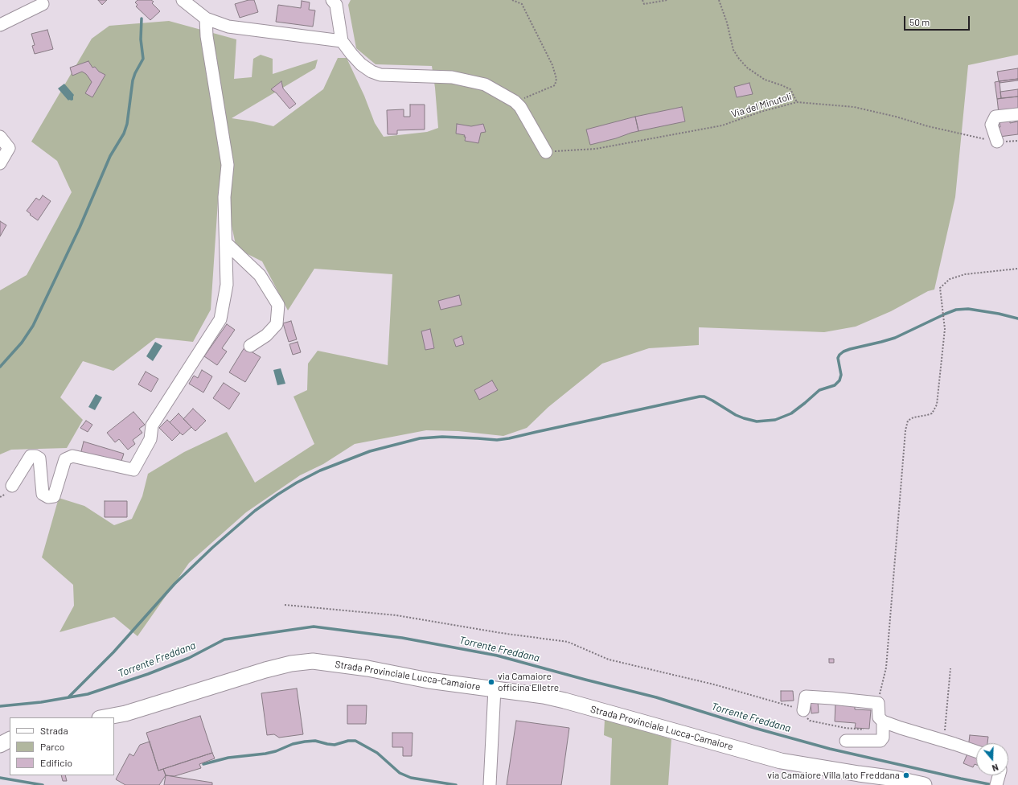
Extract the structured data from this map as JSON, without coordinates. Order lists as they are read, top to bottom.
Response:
{
  "streets": {
    "main road": ["Strada Provinciale Lucca-Camaiore"],
    "path": ["Via del Minutoli"]
  },
  "water": ["Torrente Freddana"],
  "places": ["via Camaiore officina Elletre", "via Camaiore Villa lato Freddana"],
  "legend": ["Strada", "Parco", "Edificio"],
  "scale_bar": "50 m",
  "north": "bottom"
}
